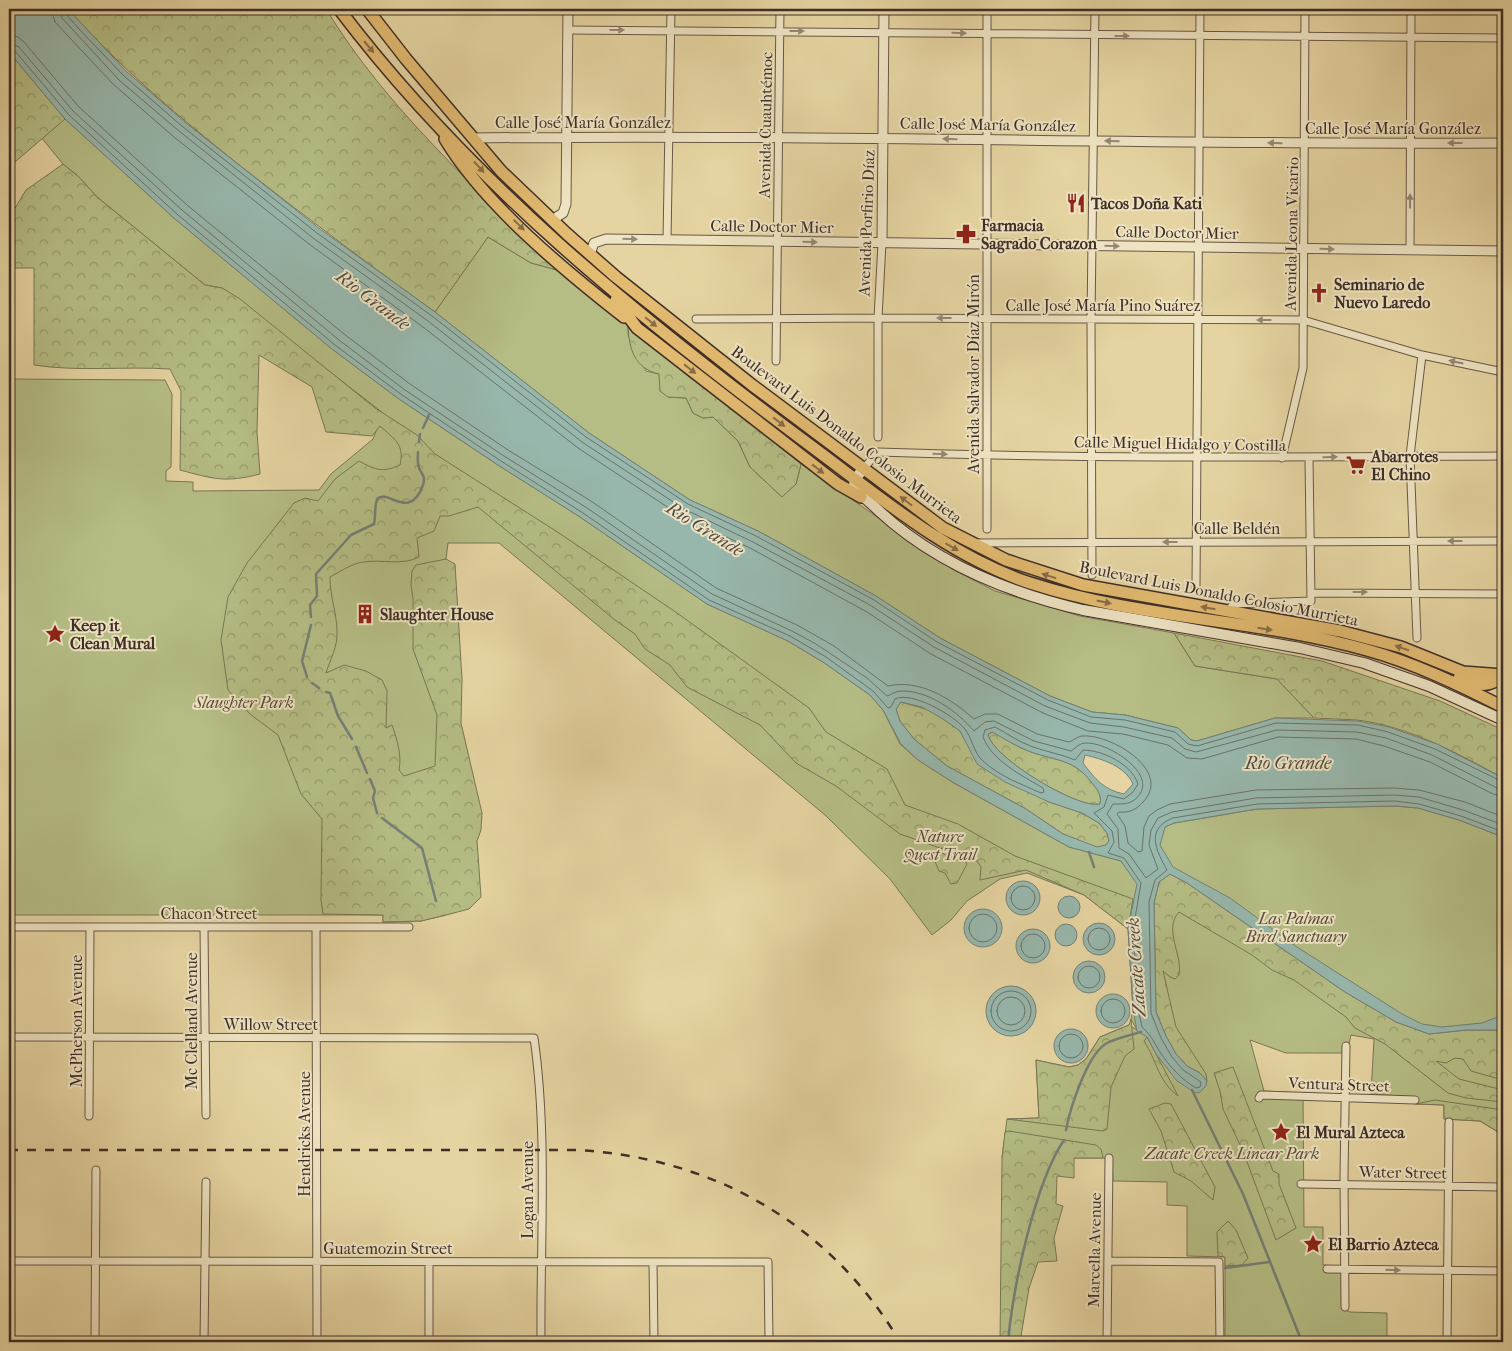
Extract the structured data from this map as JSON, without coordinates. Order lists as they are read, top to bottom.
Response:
{
  "streets": {
    "highway": ["Boulevard Luis Donaldo Colosio Murrieta"],
    "street": [
      "Calle José María González",
      "Avenida Cuauhtémoc",
      "Avenida Porfirio Díaz",
      "Calle Doctor Mier",
      "Avenida Leona Vicario",
      "Calle José María Pino Suárez",
      "Avenida Salvador Díaz Mirón",
      "Calle Miguel Hidalgo y Costilla",
      "Calle Beldén",
      "Chacon Street",
      "McPherson Avenue",
      "Mc Clelland Avenue",
      "Willow Street",
      "Ventura Street",
      "Hendricks Avenue",
      "Water Street",
      "Logan Avenue",
      "Guatemozin Street",
      "Marcella Avenue"
    ]
  },
  "crossings": [
    ["Calle José María González", "Avenida Cuauhtémoc"],
    ["Calle José María González", "Avenida Porfirio Díaz"],
    ["Calle José María González", "Avenida Leona Vicario"],
    ["Calle José María González", "Avenida Salvador Díaz Mirón"],
    ["Calle José María González", "Boulevard Luis Donaldo Colosio Murrieta"],
    ["Avenida Cuauhtémoc", "Calle Doctor Mier"],
    ["Avenida Cuauhtémoc", "Calle José María Pino Suárez"],
    ["Avenida Porfirio Díaz", "Calle Doctor Mier"],
    ["Avenida Porfirio Díaz", "Calle José María Pino Suárez"],
    ["Calle Doctor Mier", "Avenida Leona Vicario"],
    ["Calle Doctor Mier", "Avenida Salvador Díaz Mirón"],
    ["Calle Doctor Mier", "Boulevard Luis Donaldo Colosio Murrieta"],
    ["Avenida Leona Vicario", "Calle José María Pino Suárez"],
    ["Avenida Leona Vicario", "Calle Miguel Hidalgo y Costilla"],
    ["Calle José María Pino Suárez", "Avenida Salvador Díaz Mirón"],
    ["Avenida Salvador Díaz Mirón", "Calle Miguel Hidalgo y Costilla"],
    ["Boulevard Luis Donaldo Colosio Murrieta", "Calle Miguel Hidalgo y Costilla"],
    ["Boulevard Luis Donaldo Colosio Murrieta", "Calle Beldén"],
    ["Chacon Street", "McPherson Avenue"],
    ["Chacon Street", "Mc Clelland Avenue"],
    ["Chacon Street", "Hendricks Avenue"],
    ["McPherson Avenue", "Willow Street"],
    ["Mc Clelland Avenue", "Willow Street"],
    ["Willow Street", "Hendricks Avenue"],
    ["Willow Street", "Logan Avenue"],
    ["Hendricks Avenue", "Guatemozin Street"],
    ["Logan Avenue", "Guatemozin Street"]
  ],
  "one_way": ["Calle José María González", "Calle Doctor Mier", "Calle José María Pino Suárez"],
  "water": ["Rio Grande", "Zacate Creek"],
  "parks": [
    "Slaughter Park",
    "Nature Quest Trail",
    "Las Palmas Bird Sanctuary",
    "Zacate Creek Linear Park"
  ],
  "places": {
    "restaurant": ["Tacos Doña Kati"],
    "pharmacy": ["Farmacia Sagrado Corazon"],
    "church": ["Seminario de Nuevo Laredo"],
    "supermarket": ["Abarrotes El Chino"],
    "building": ["Slaughter House"],
    "place": ["Keep it Clean Mural", "El Mural Azteca", "El Barrio Azteca"]
  }
}
